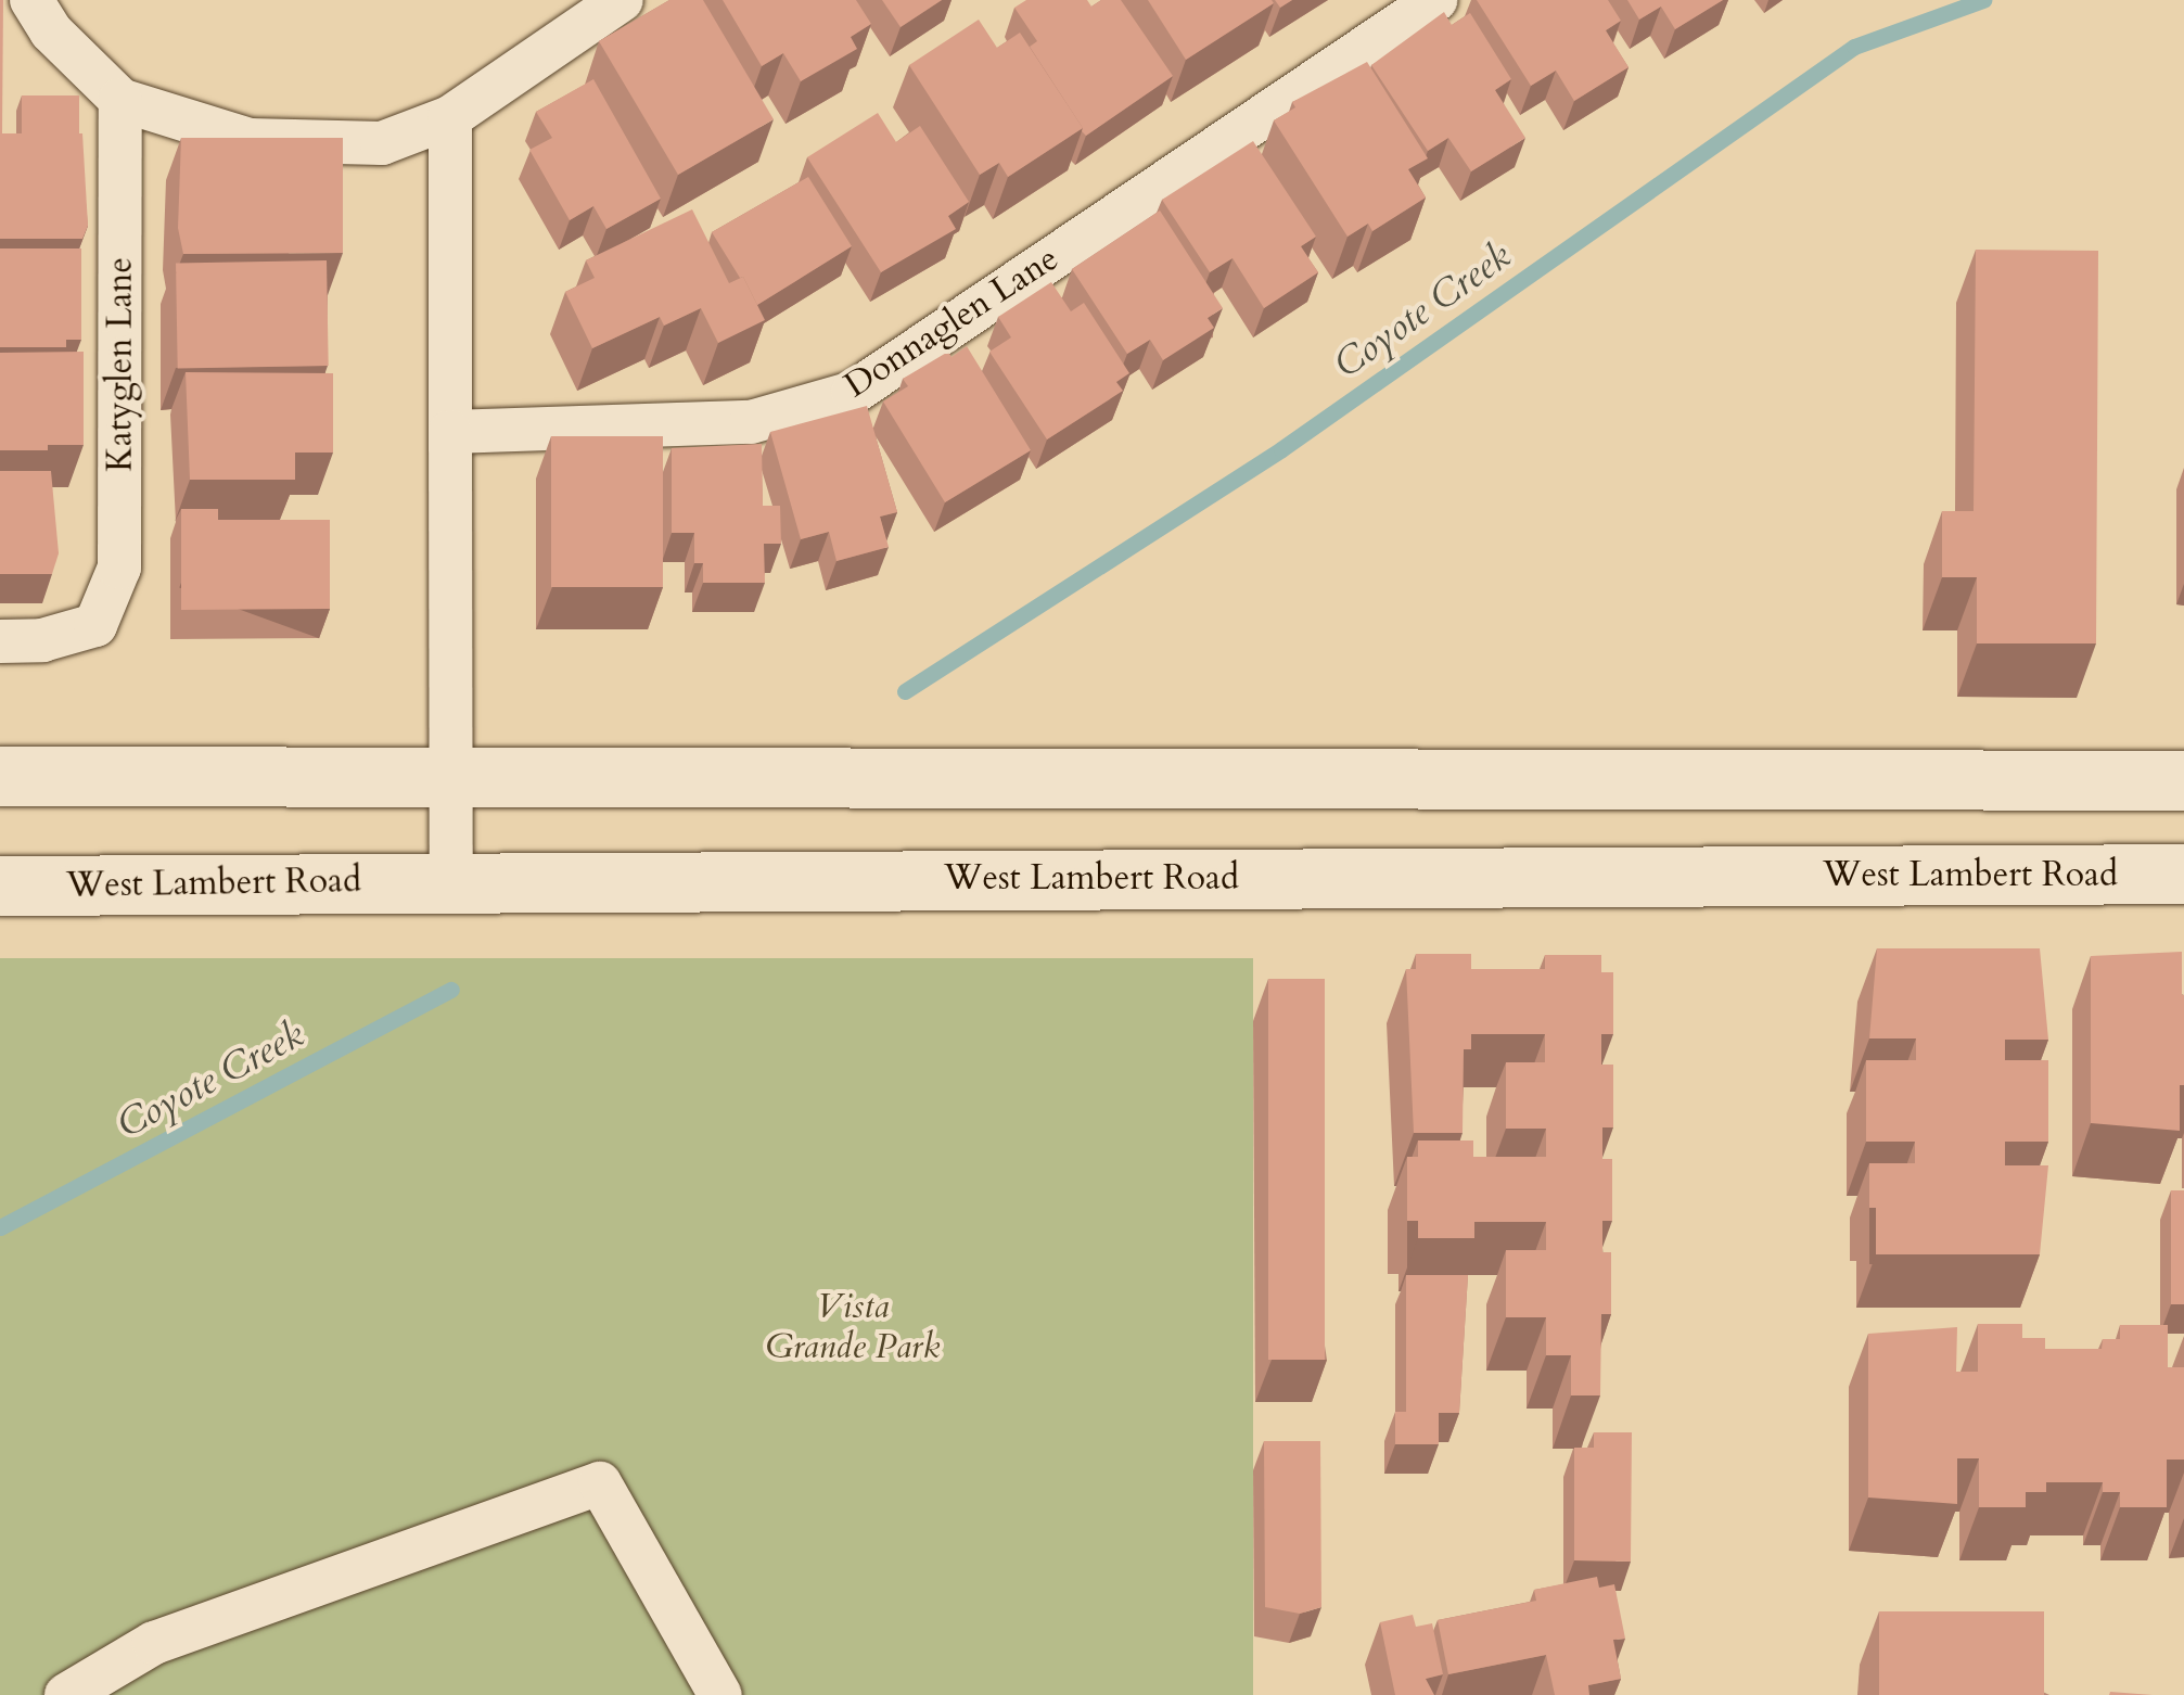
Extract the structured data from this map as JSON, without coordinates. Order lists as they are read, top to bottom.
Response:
{
  "streets": {
    "main road": ["West Lambert Road"],
    "street": ["Donnaglen Lane", "Katyglen Lane"]
  },
  "water": ["Coyote Creek"],
  "parks": ["Vista Grande Park"]
}
